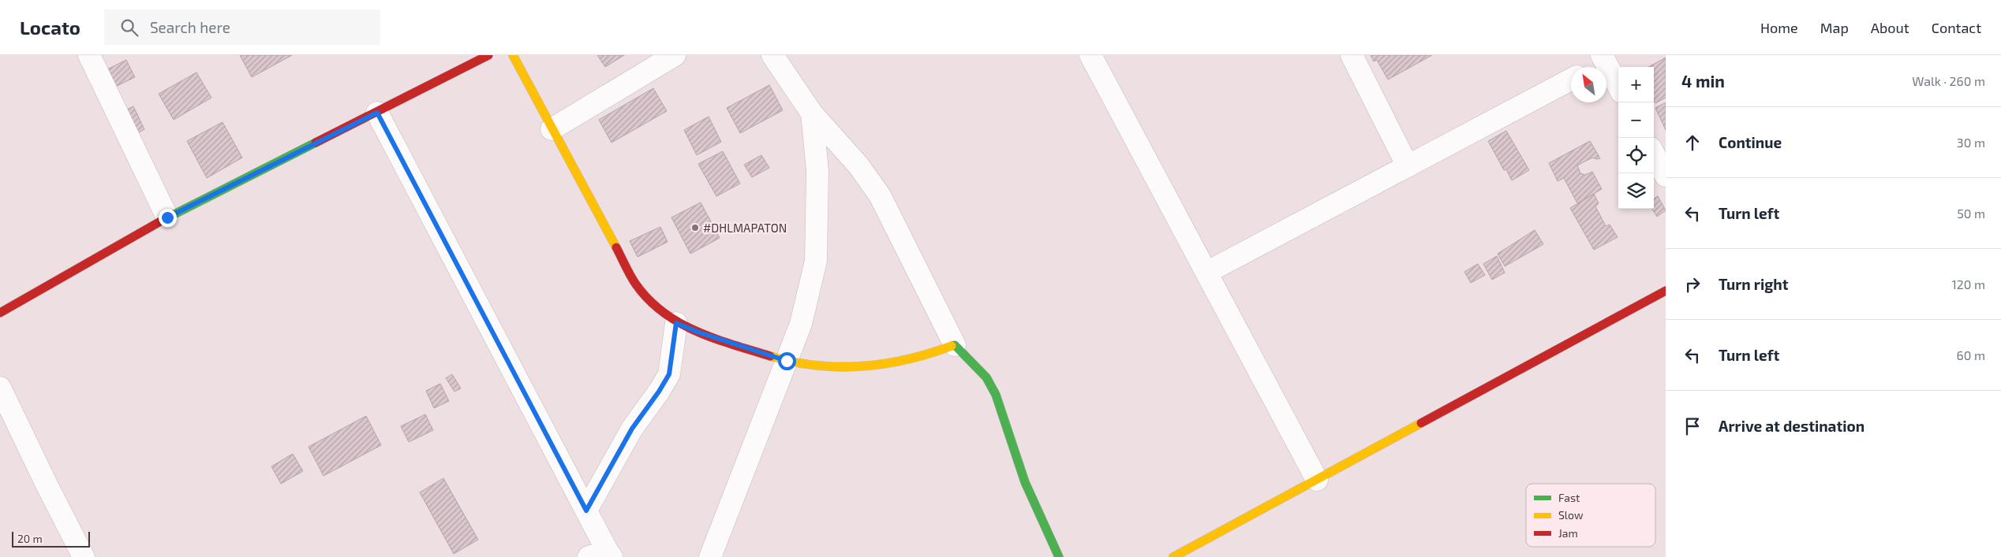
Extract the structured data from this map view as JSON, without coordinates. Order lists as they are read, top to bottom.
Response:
{
  "places": ["#DHLMAPATON"],
  "legend": ["Fast", "Slow", "Jam"],
  "scale_bar": "20 m",
  "north": "top left",
  "page": {
    "header": "Locato",
    "search": "Search here",
    "nav": [
      "Home",
      "Map",
      "About",
      "Contact"
    ],
    "heading": ["4 min", "Walk · 260 m"],
    "map_buttons": ["+", "−"],
    "list": [
      ["Continue", "30 m"],
      ["Turn left", "50 m"],
      ["Turn right", "120 m"],
      ["Turn left", "60 m"],
      "Arrive at destination"
    ],
    "scale": "20 m"
  }
}
